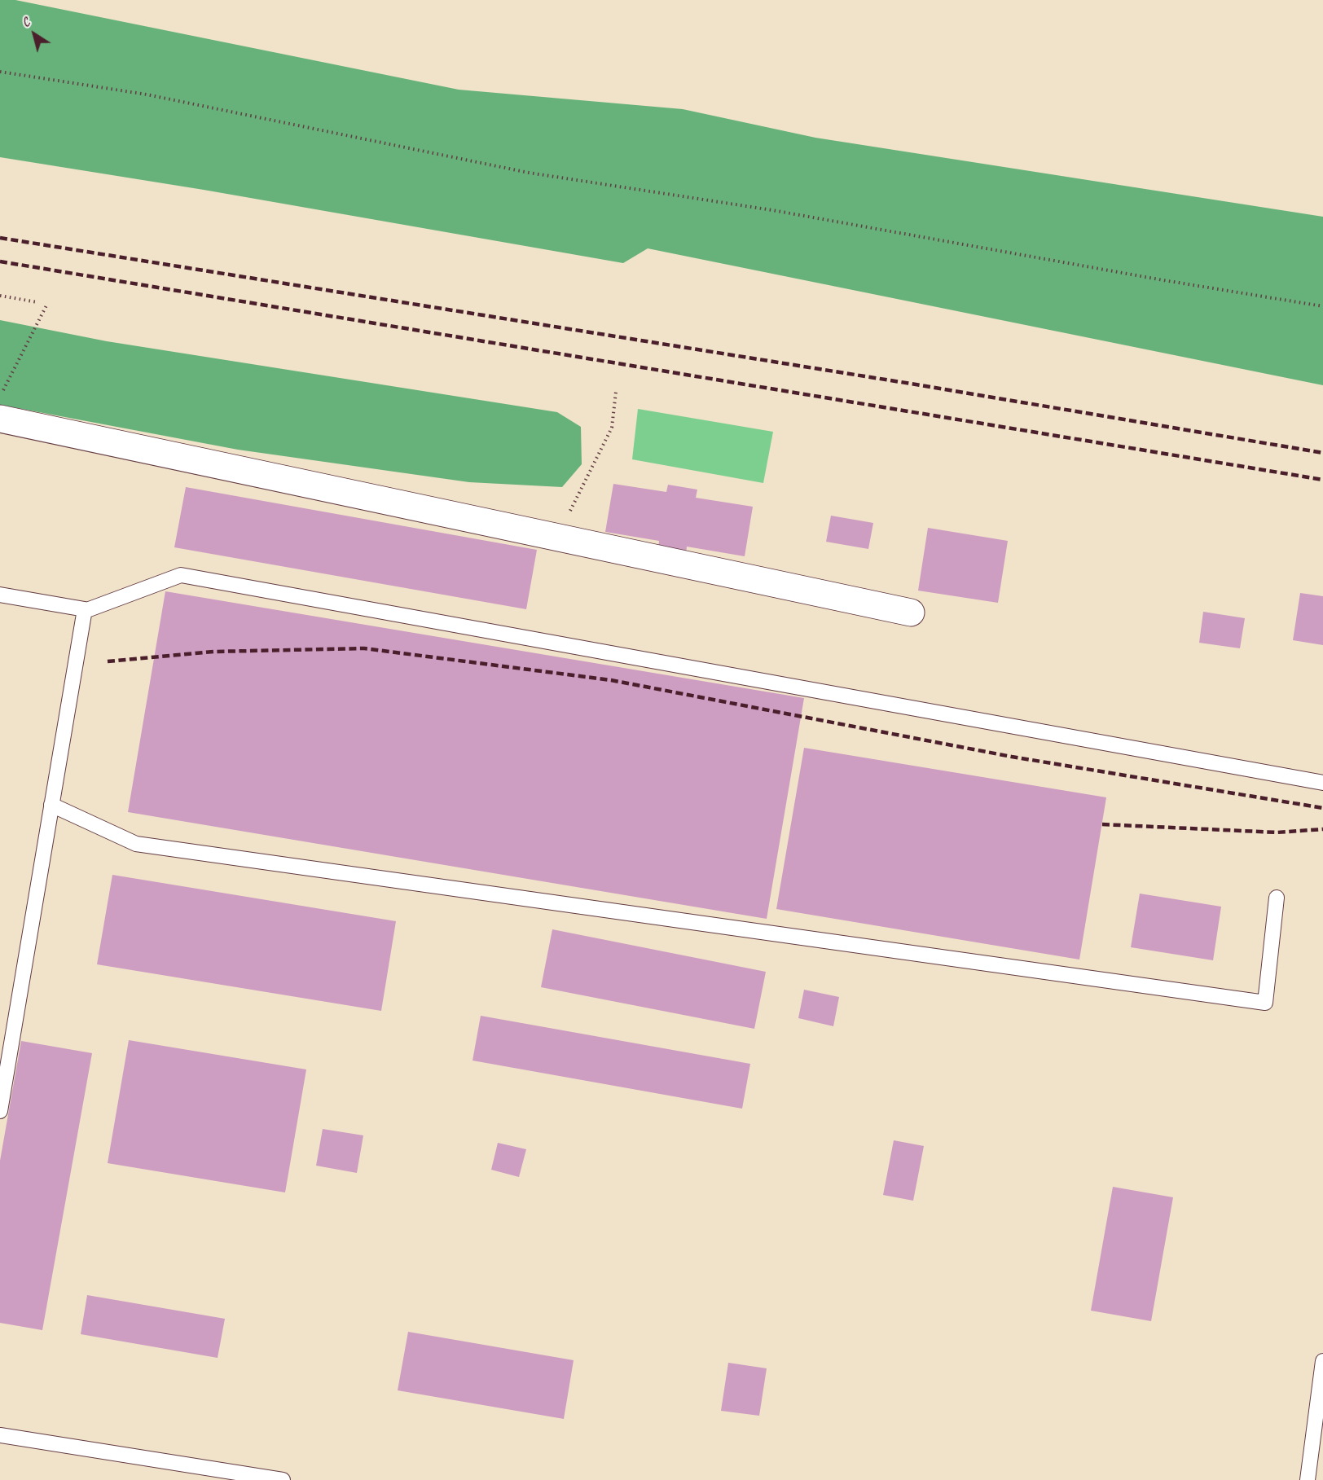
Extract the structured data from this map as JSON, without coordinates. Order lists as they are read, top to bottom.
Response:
{
  "north": "top left"
}
